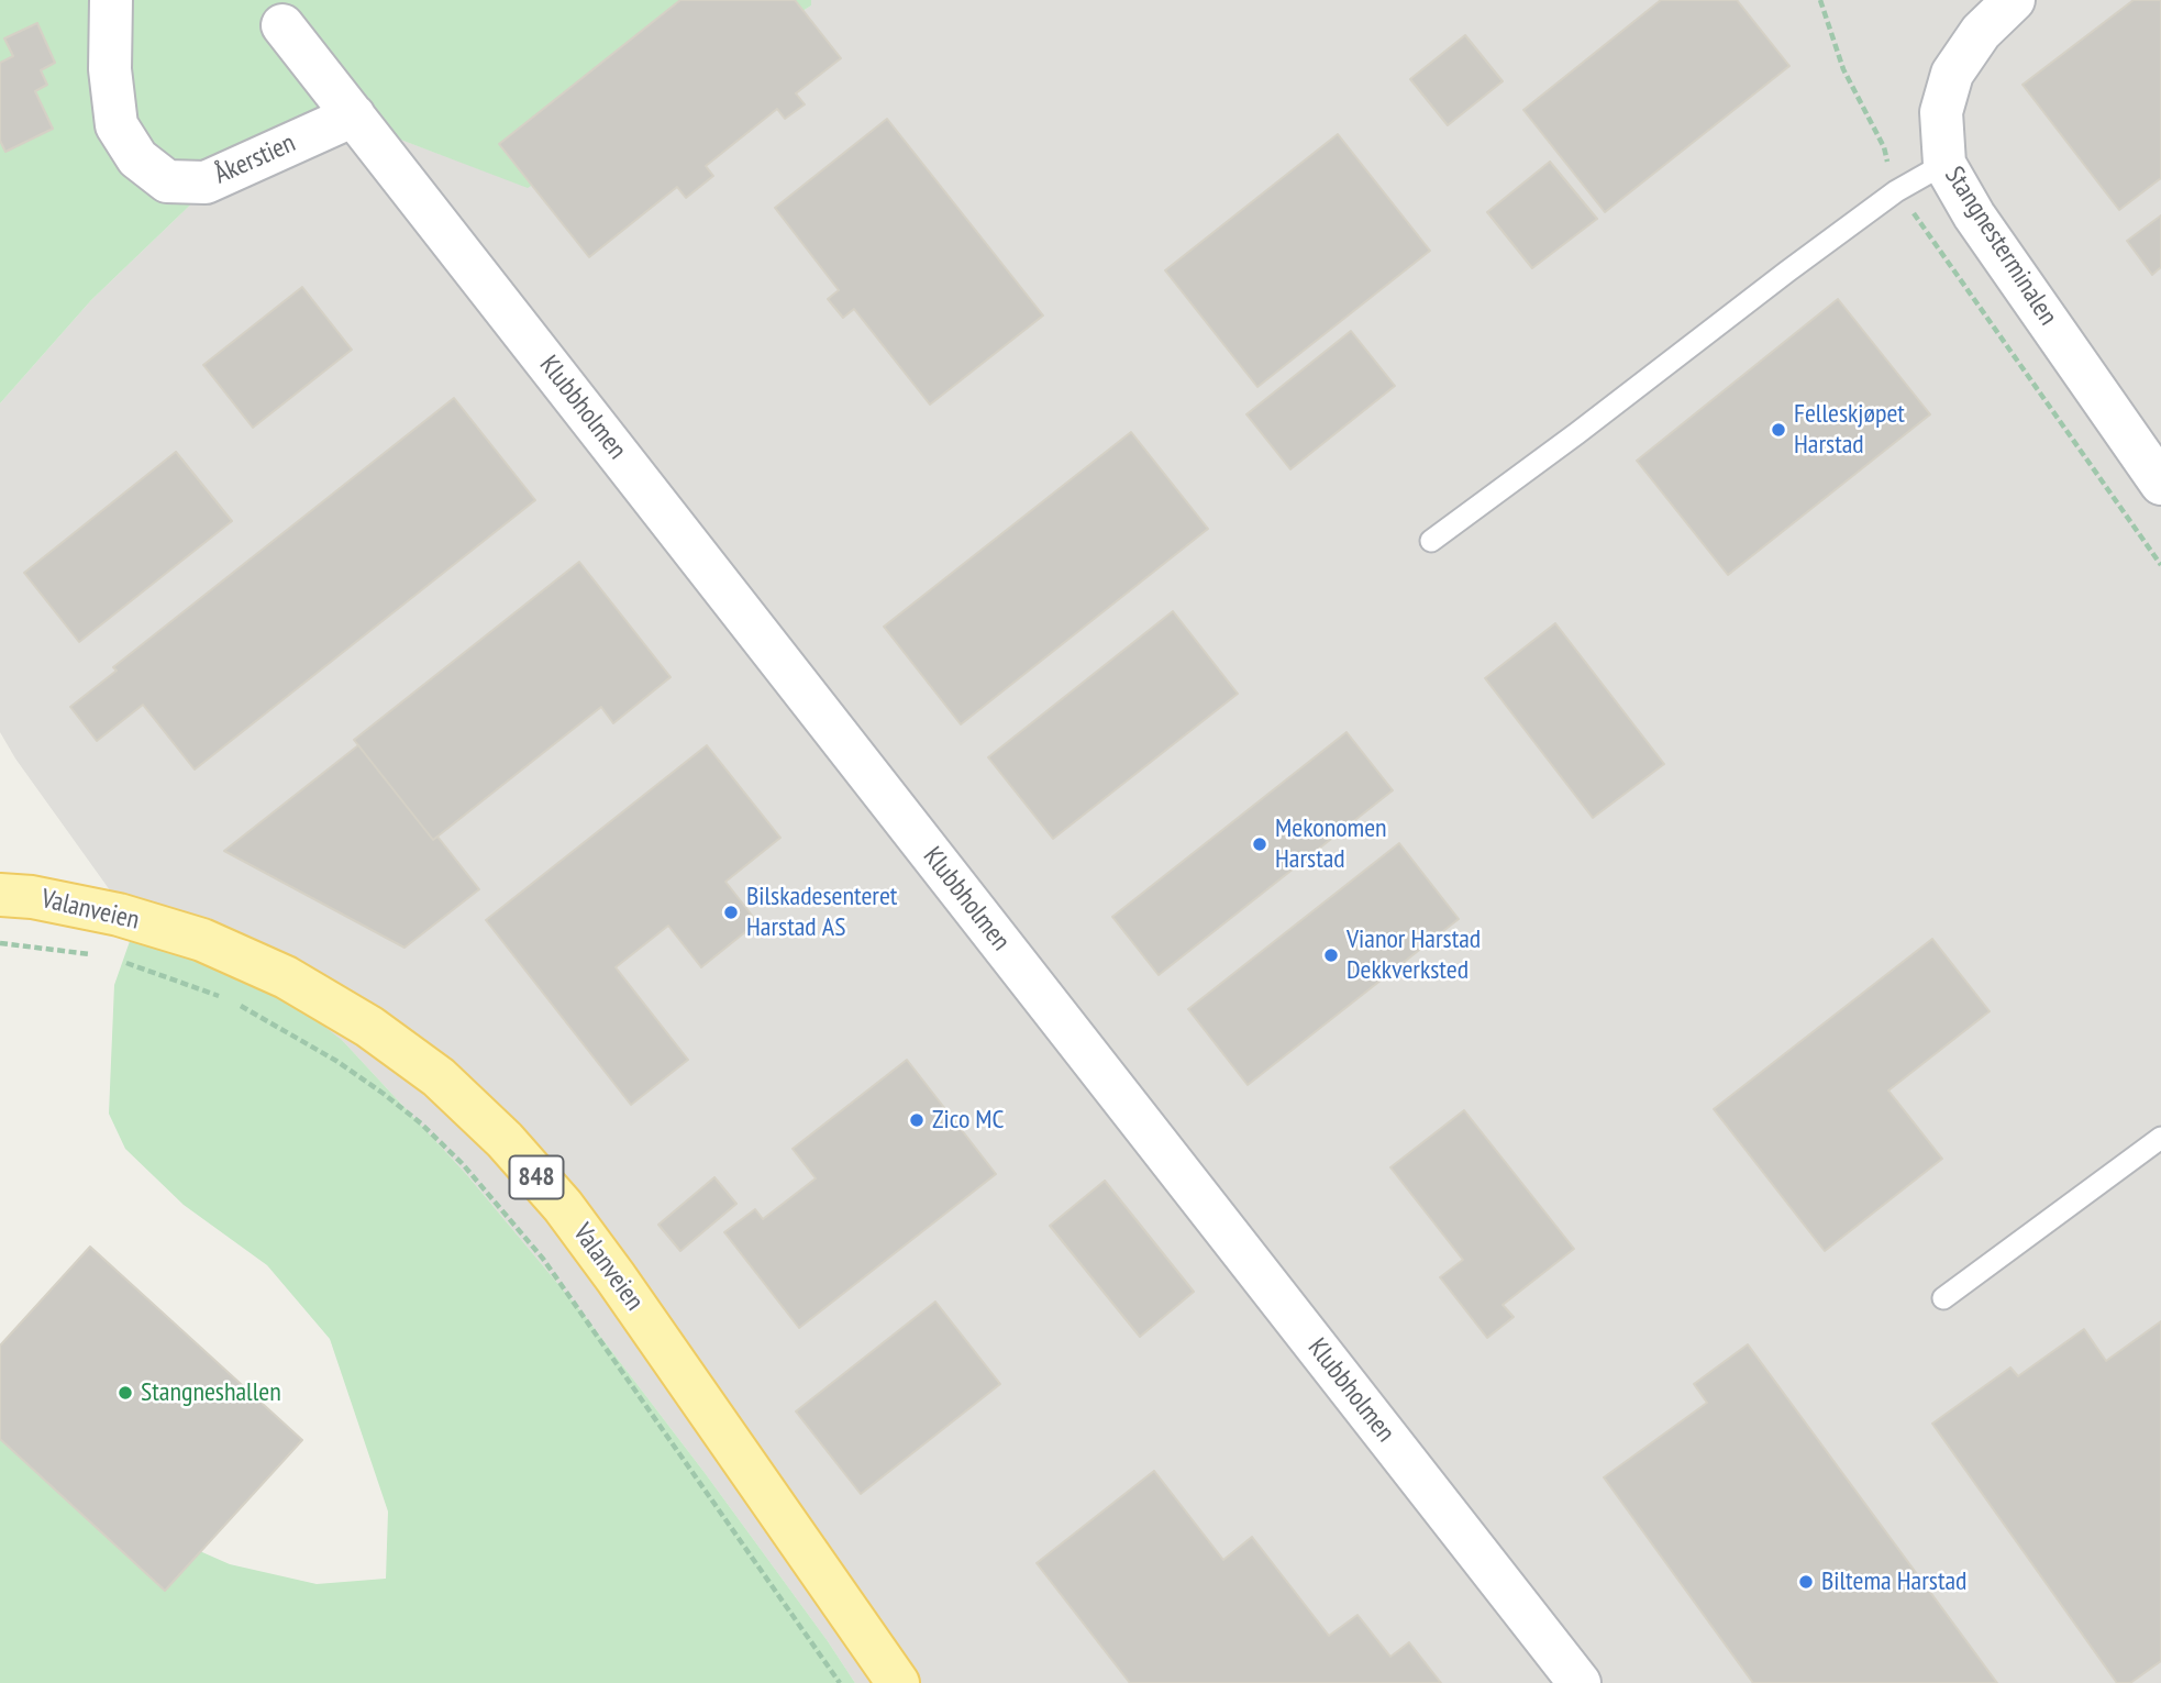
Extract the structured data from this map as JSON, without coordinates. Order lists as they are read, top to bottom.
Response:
{
  "streets": {
    "main road": ["Valanveien", "848"],
    "street": ["Åkerstien", "Stangnesterminalen", "Klubbholmen"]
  },
  "crossings": [
    ["Åkerstien", "Klubbholmen"]
  ],
  "places": [
    "Felleskjøpet Harstad",
    "Mekonomen Harstad",
    "Bilskadesenteret Harstad AS",
    "Vianor Harstad Dekkverksted",
    "Zico MC",
    "Stangneshallen",
    "Biltema Harstad"
  ]
}
